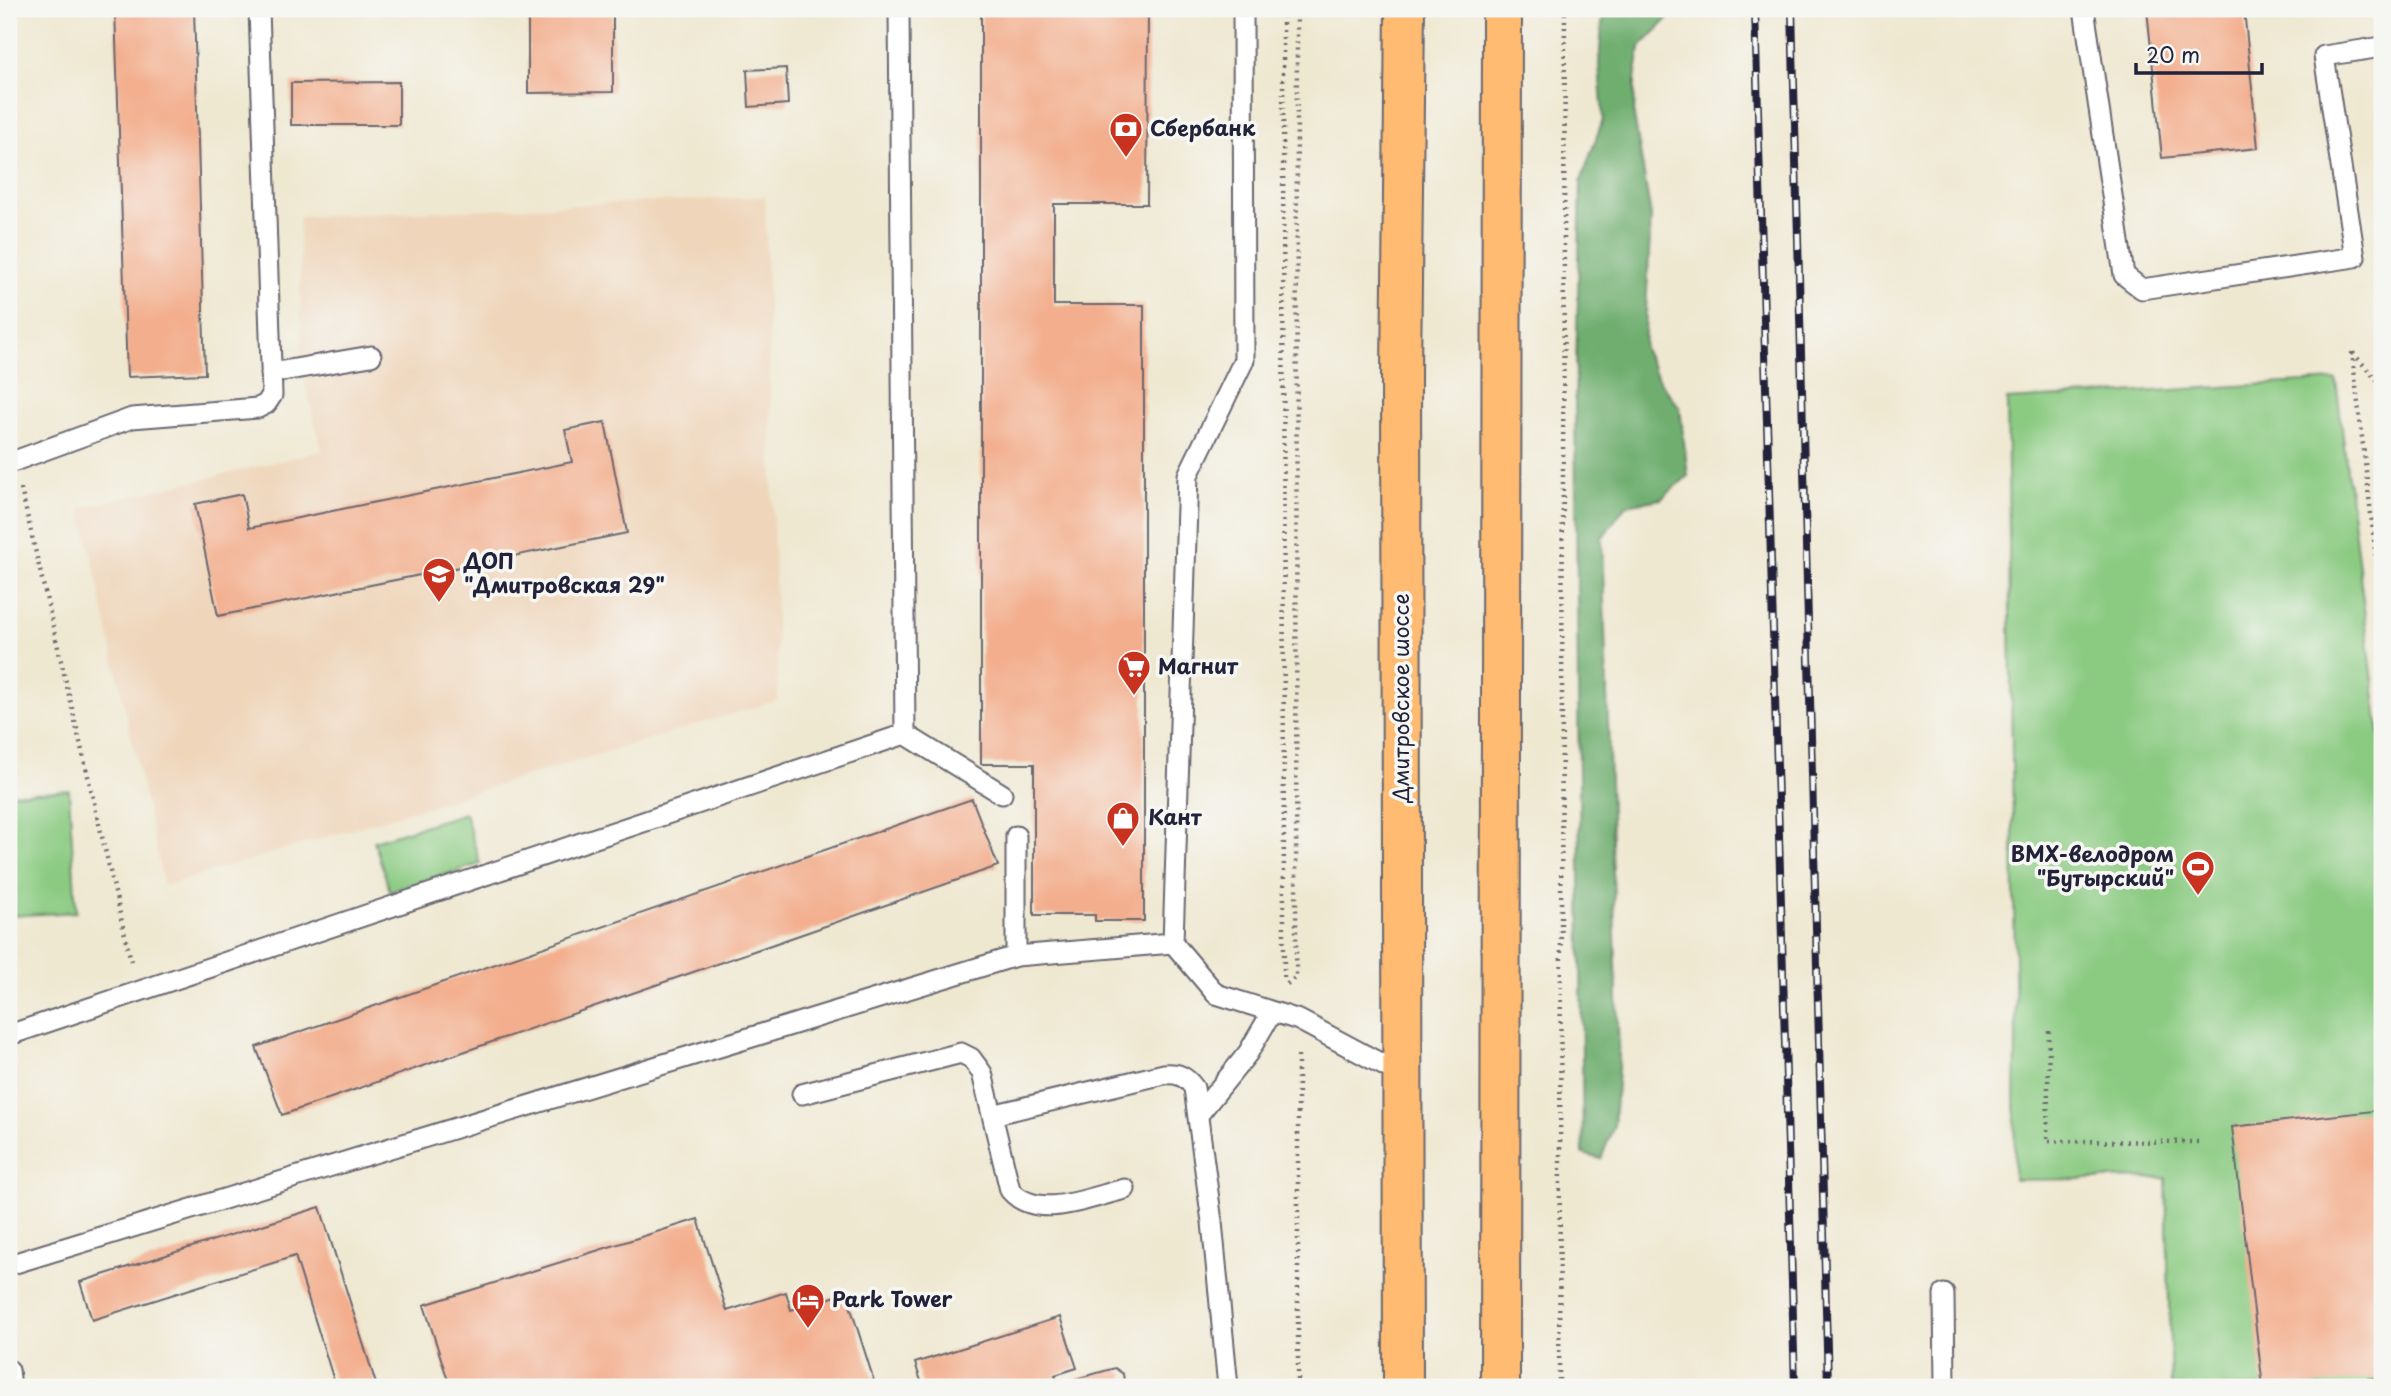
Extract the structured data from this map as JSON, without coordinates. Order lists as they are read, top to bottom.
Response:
{
  "streets": {
    "main road": ["Дмитровское шоссе"]
  },
  "places": {
    "bank": ["Сбербанк"],
    "school or university": ["ДОП \"Дмитровская 29\""],
    "supermarket": ["Магнит"],
    "shop": ["Кант"],
    "sports": ["BMX-велодром \"Бутырский\""],
    "hotel": ["Park Tower"]
  },
  "scale_bar": "20 m"
}
